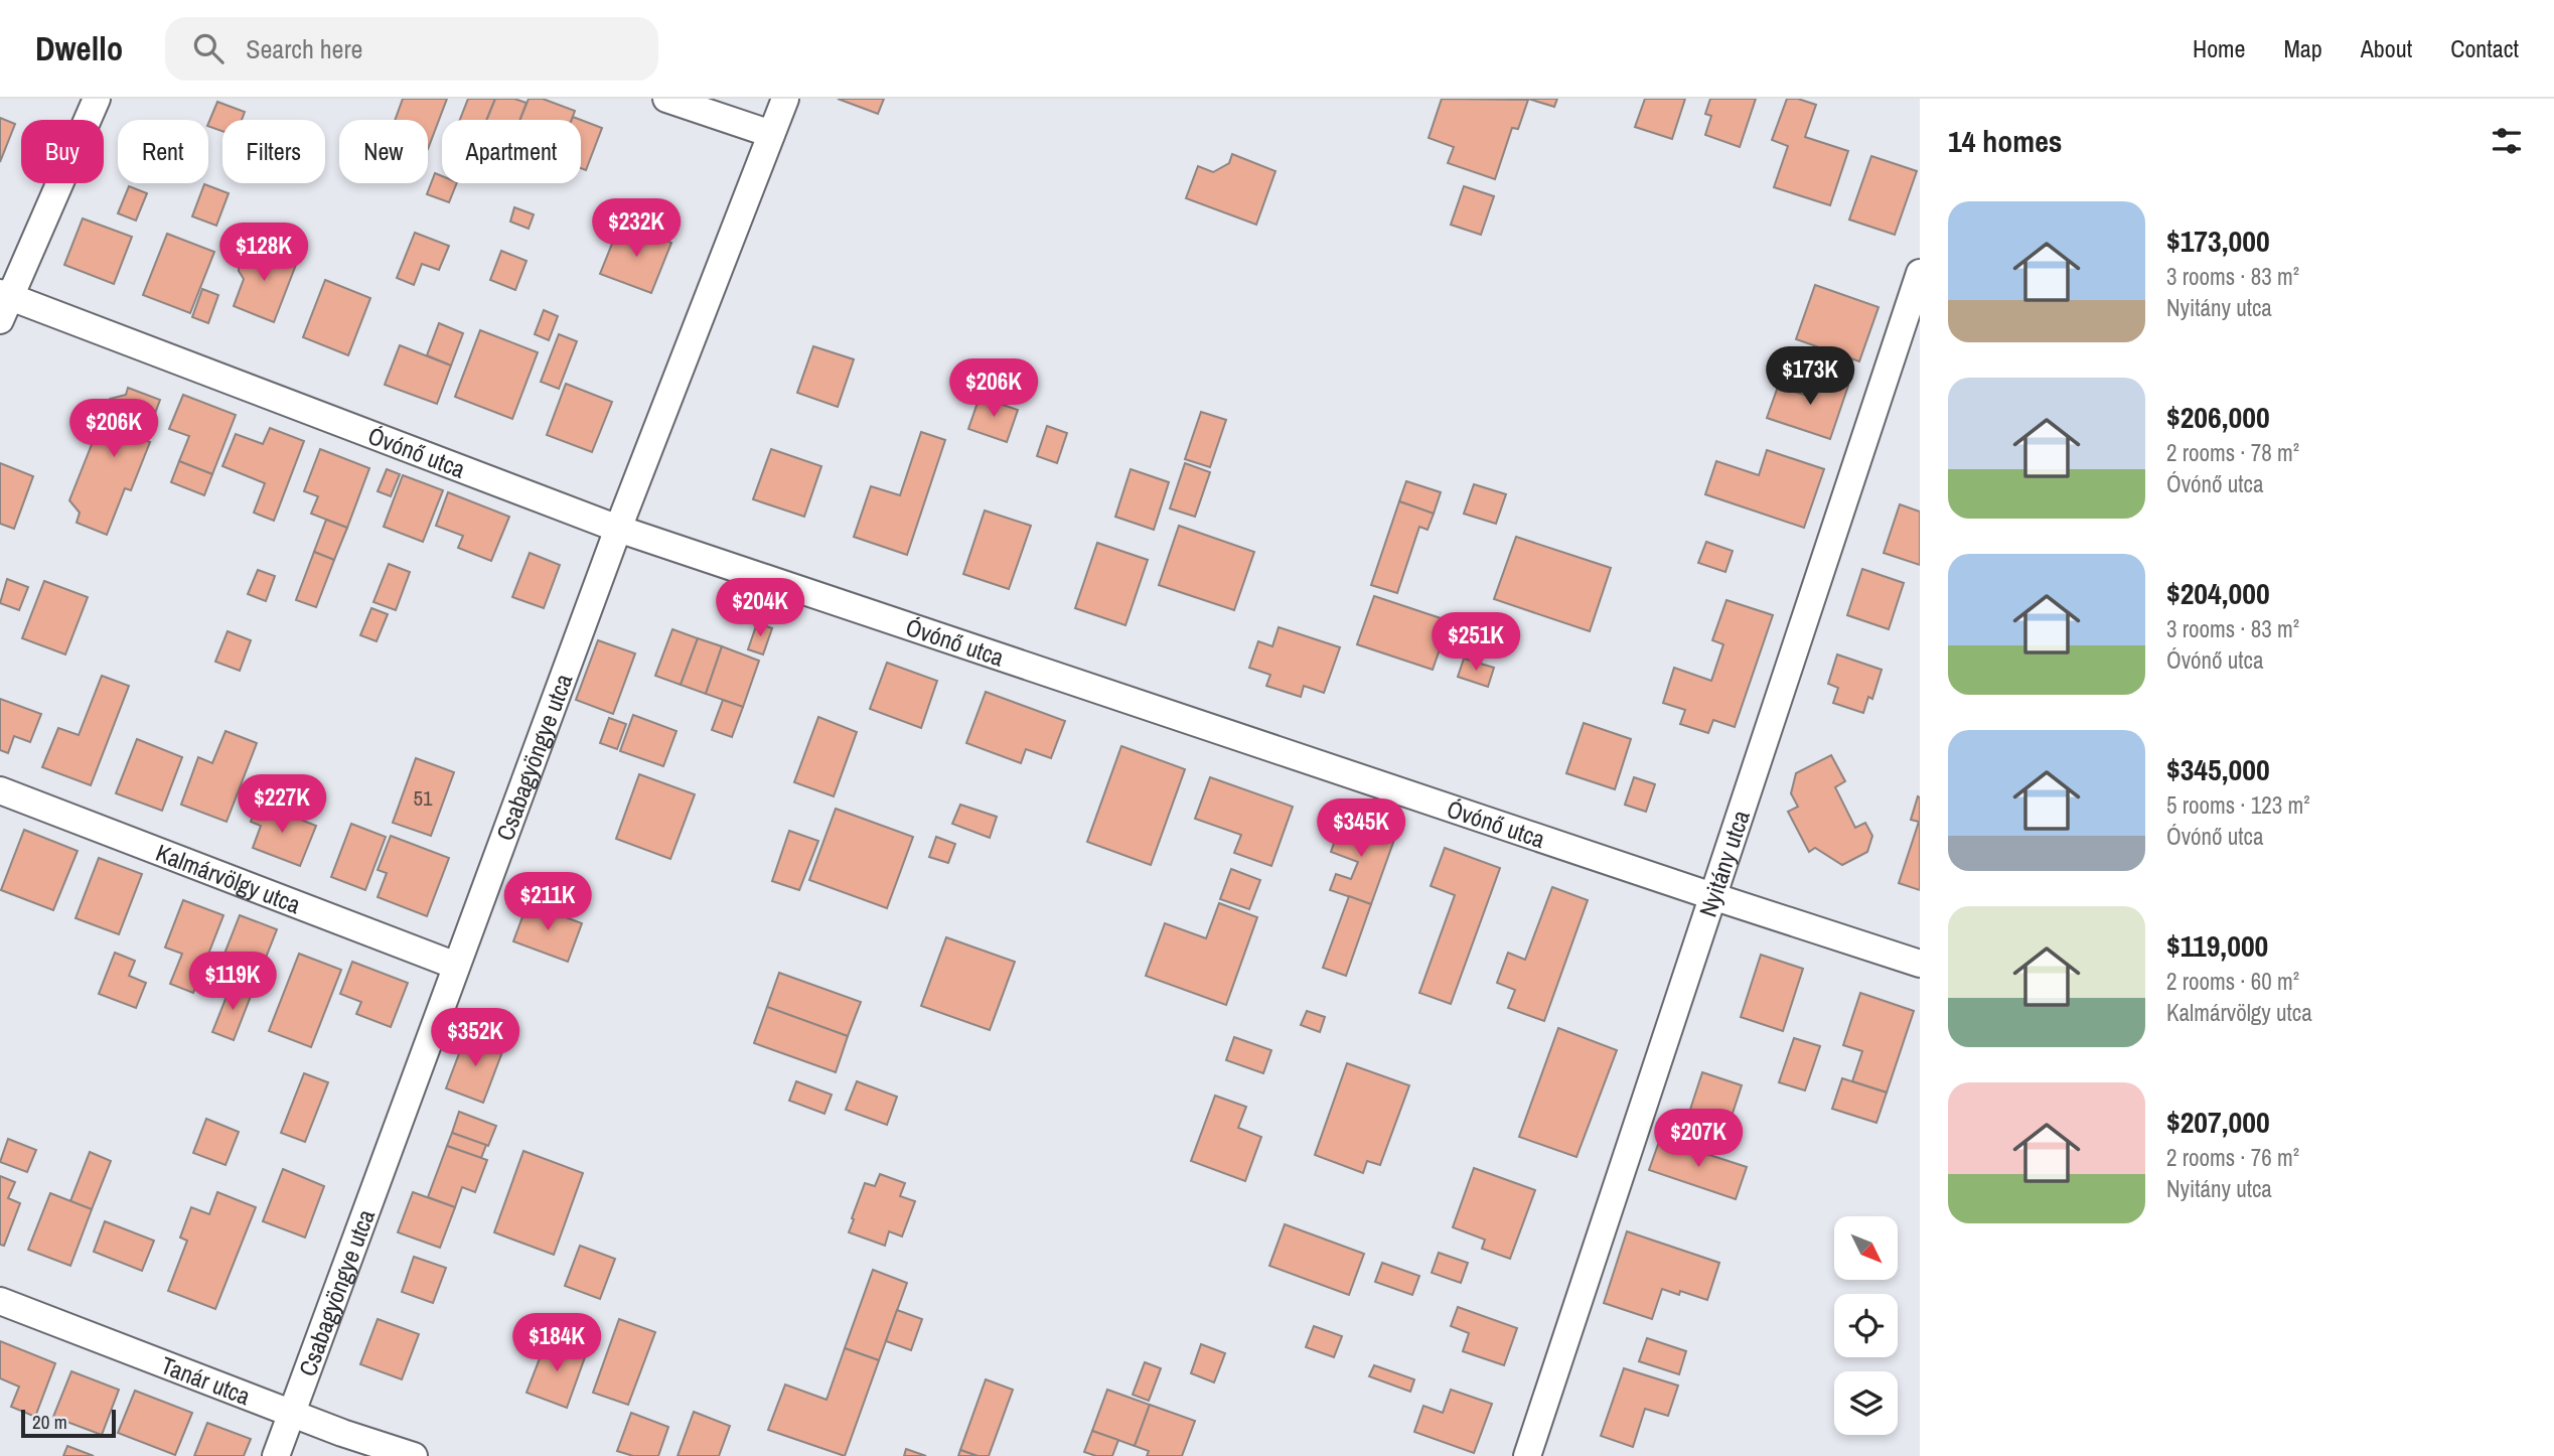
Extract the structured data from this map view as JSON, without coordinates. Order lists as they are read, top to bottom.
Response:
{
  "streets": {
    "street": [
      "Óvónő utca",
      "Csabagyöngye utca",
      "Nyitány utca",
      "Kalmárvölgy utca",
      "Tanár utca"
    ]
  },
  "crossings": [
    ["Óvónő utca", "Csabagyöngye utca"],
    ["Óvónő utca", "Nyitány utca"],
    ["Csabagyöngye utca", "Kalmárvölgy utca"],
    ["Csabagyöngye utca", "Tanár utca"]
  ],
  "house_numbers": ["51"],
  "scale_bar": "20 m",
  "north": "bottom right",
  "page": {
    "header": "Dwello",
    "search": "Search here",
    "nav": [
      "Home",
      "Map",
      "About",
      "Contact"
    ],
    "heading": "14 homes",
    "chip": [
      "Buy",
      "Rent",
      "Filters",
      "New",
      "Apartment"
    ],
    "list": [
      {
        "name": "$173,000",
        "note": "3 rooms · 83 m² · Nyitány utca"
      },
      {
        "name": "$206,000",
        "note": "2 rooms · 78 m² · Óvónő utca"
      },
      {
        "name": "$204,000",
        "note": "3 rooms · 83 m² · Óvónő utca"
      },
      {
        "name": "$345,000",
        "note": "5 rooms · 123 m² · Óvónő utca"
      },
      {
        "name": "$119,000",
        "note": "2 rooms · 60 m² · Kalmárvölgy utca"
      },
      {
        "name": "$207,000",
        "note": "2 rooms · 76 m² · Nyitány utca"
      }
    ],
    "price": [
      "$232K",
      "$128K",
      "$173K",
      "$206K",
      "$206K",
      "$204K",
      "$251K",
      "$227K",
      "$345K",
      "$211K",
      "$119K",
      "$352K",
      "$207K",
      "$184K"
    ],
    "scale": "20 m"
  }
}
